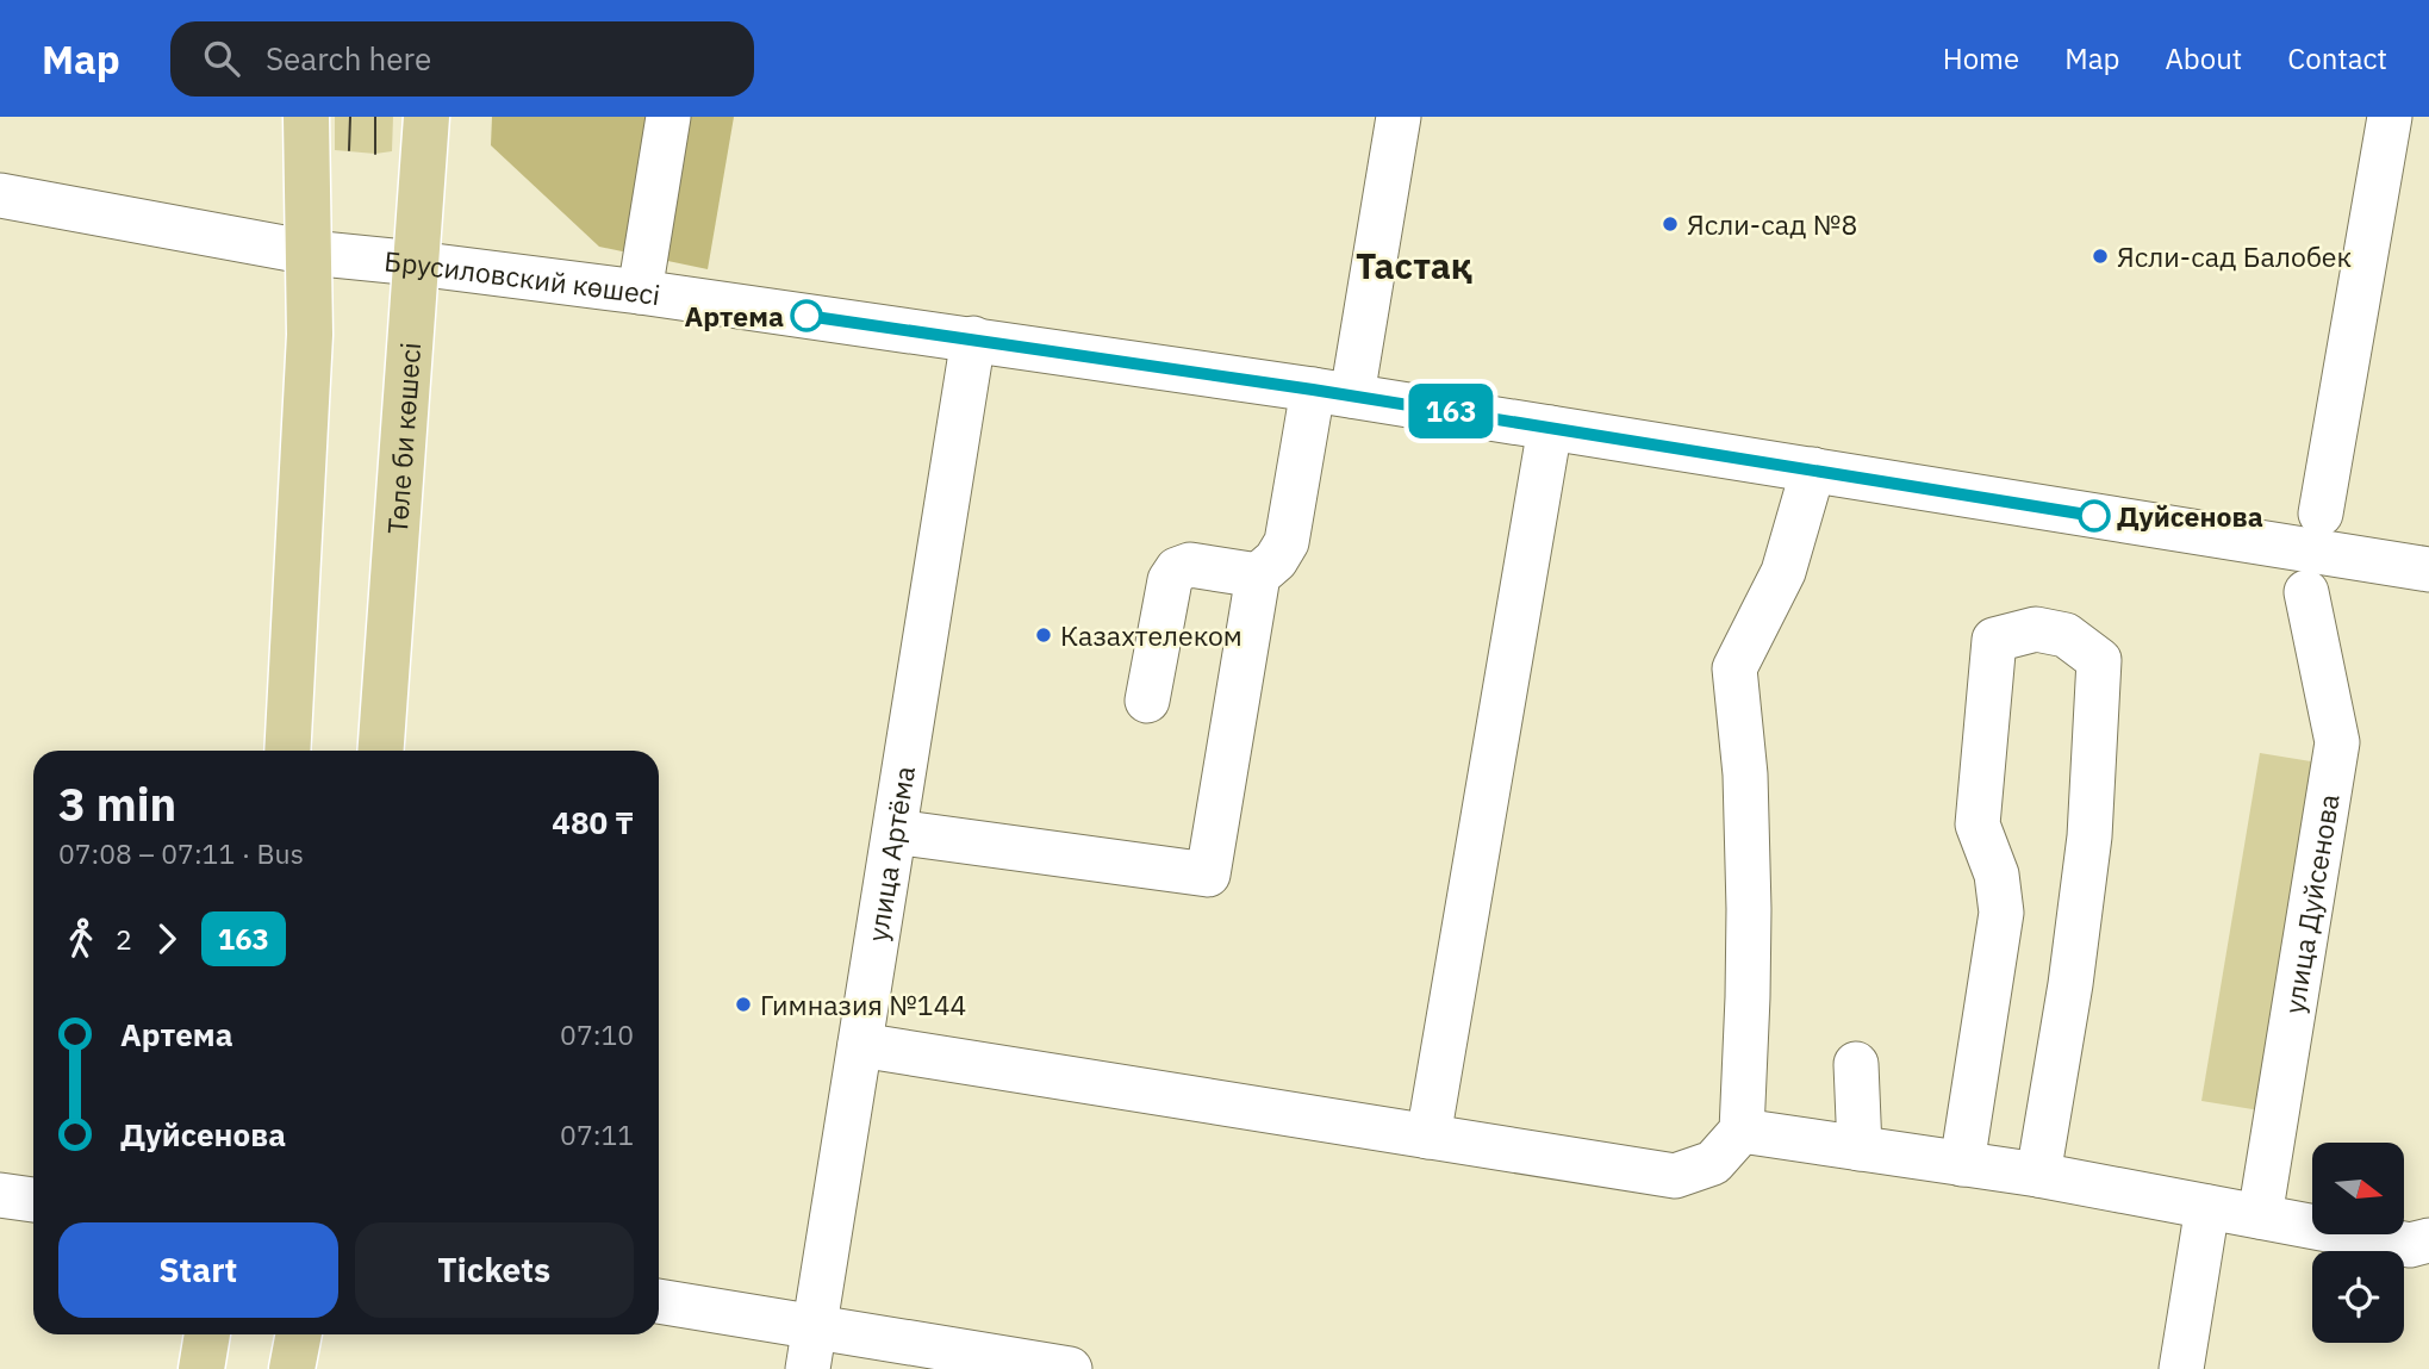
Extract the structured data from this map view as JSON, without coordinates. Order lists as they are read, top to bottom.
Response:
{
  "streets": {
    "main road": ["Төле би көшесі"],
    "street": ["Брусиловский көшесі", "улица Артёма", "улица Дуйсенова"]
  },
  "crossings": [
    ["Брусиловский көшесі", "Төле би көшесі"],
    ["Брусиловский көшесі", "улица Артёма"]
  ],
  "districts": ["Тастақ"],
  "places": [
    "Ясли-сад №8",
    "Ясли-сад Балобек",
    "Артема",
    "Дуйсенова",
    "Казахтелеком",
    "Гимназия №144"
  ],
  "lines": ["bus line 163"],
  "north": "right",
  "page": {
    "header": "Map",
    "search": "Search here",
    "nav": [
      "Home",
      "Map",
      "About",
      "Contact"
    ],
    "on_map": "163",
    "heading": ["3 min", "07:08 – 07:11 · Bus", "480 ₸"],
    "legs": ["2", "163"],
    "list": [
      {
        "name": "Артема",
        "value": "07:10"
      },
      {
        "name": "Дуйсенова",
        "value": "07:11"
      }
    ],
    "buttons": ["Start", "Tickets"]
  }
}
